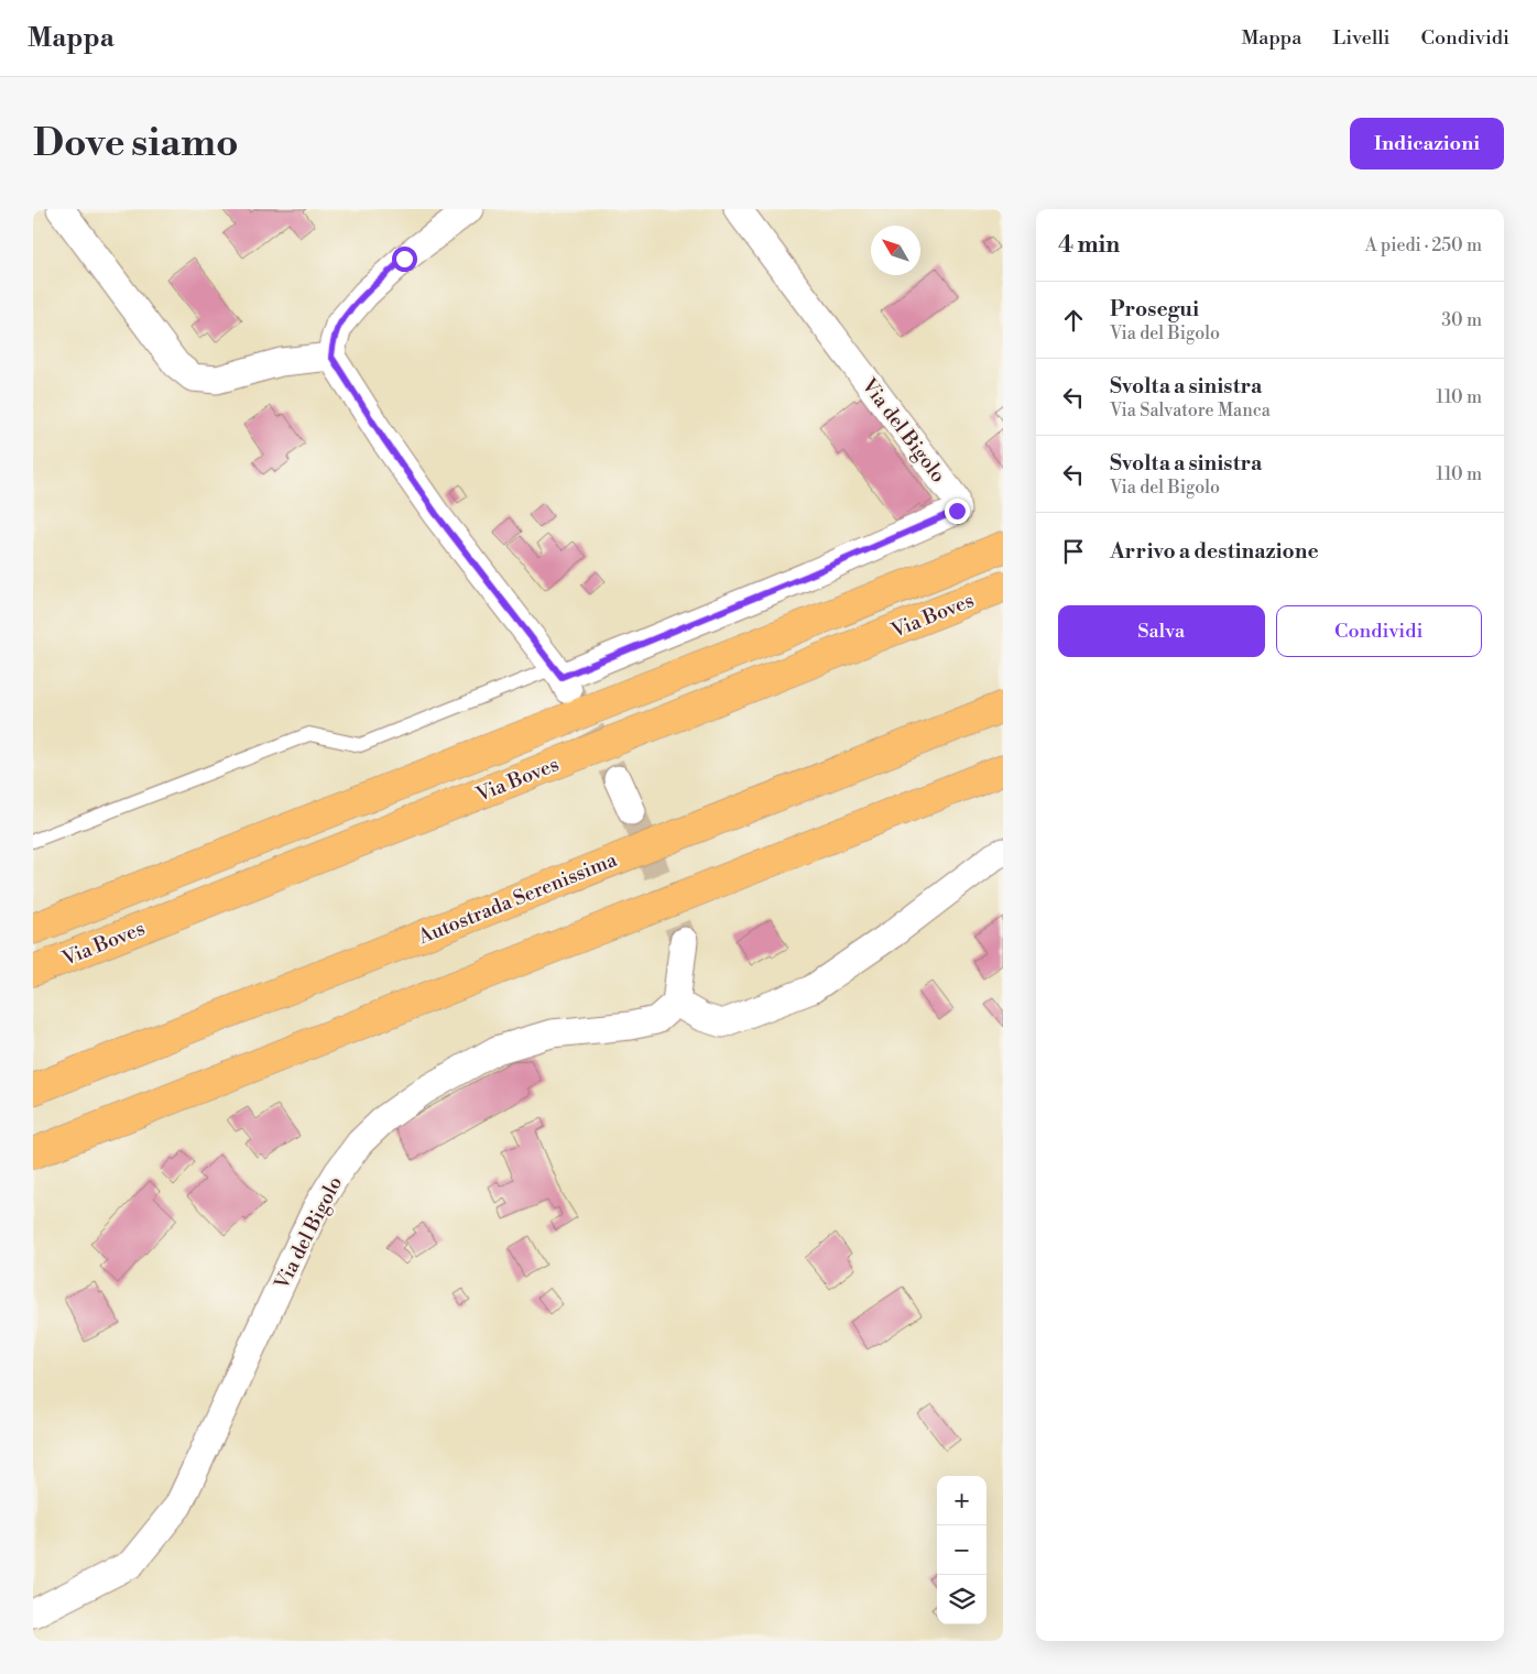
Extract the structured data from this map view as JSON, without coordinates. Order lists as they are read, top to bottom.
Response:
{
  "streets": {
    "highway": ["Via Boves", "Autostrada Serenissima"],
    "street": ["Via del Bigolo"]
  },
  "north": "top left",
  "page": {
    "header": "Mappa",
    "nav": ["Mappa", "Livelli", "Condividi"],
    "buttons": [
      "Indicazioni",
      ["Salva", "Condividi"]
    ],
    "title": "Dove siamo",
    "heading": ["4 min", "A piedi · 250 m"],
    "list": [
      ["Prosegui", "Via del Bigolo", "30 m"],
      ["Svolta a sinistra", "Via Salvatore Manca", "110 m"],
      ["Svolta a sinistra", "Via del Bigolo", "110 m"],
      "Arrivo a destinazione"
    ],
    "map_buttons": ["+", "−"]
  }
}
